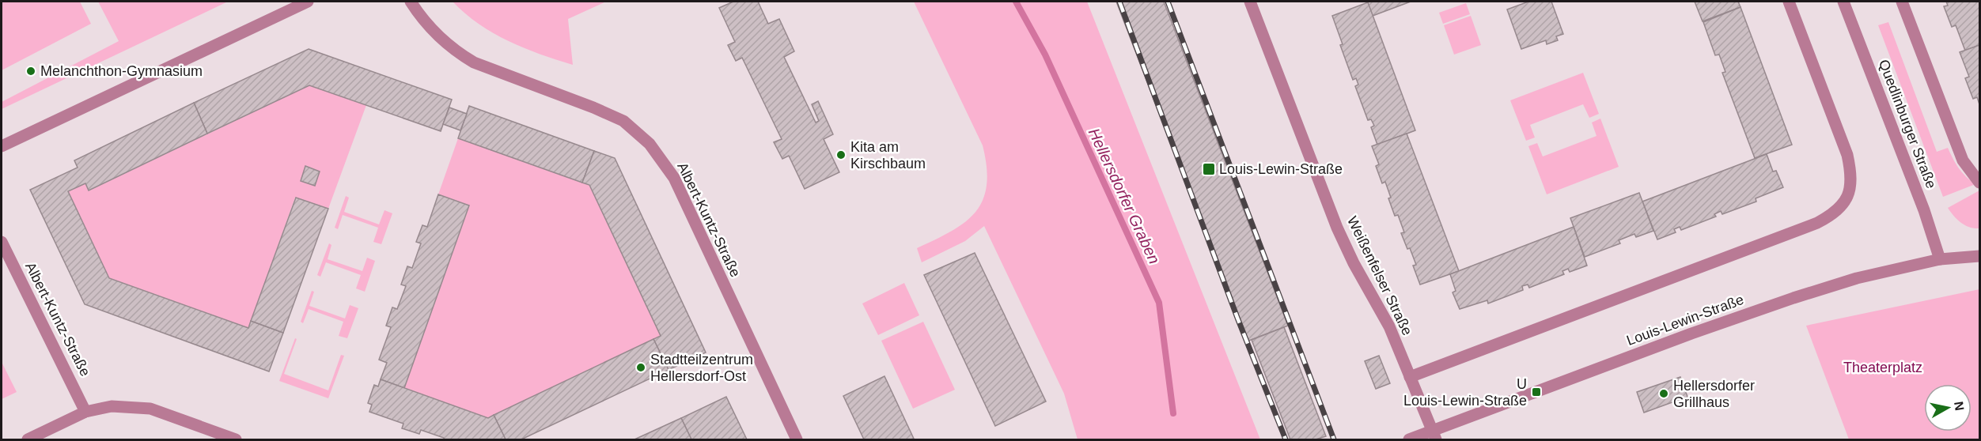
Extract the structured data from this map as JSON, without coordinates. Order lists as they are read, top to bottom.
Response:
{
  "streets": {
    "street": [
      "Quedlinburger Straße",
      "Albert-Kuntz-Straße",
      "Weißenfelser Straße",
      "Louis-Lewin-Straße"
    ]
  },
  "crossings": [
    ["Quedlinburger Straße", "Louis-Lewin-Straße"],
    ["Weißenfelser Straße", "Louis-Lewin-Straße"]
  ],
  "water": ["Hellersdorfer Graben"],
  "parks": ["Theaterplatz"],
  "places": {
    "other": [
      "Melanchthon-Gymnasium",
      "Kita am Kirschbaum",
      "Stadtteilzentrum Hellersdorf-Ost",
      "Hellersdorfer Grillhaus"
    ],
    "transit": ["Louis-Lewin-Straße", "U Louis-Lewin-Straße"]
  },
  "north": "right"
}
